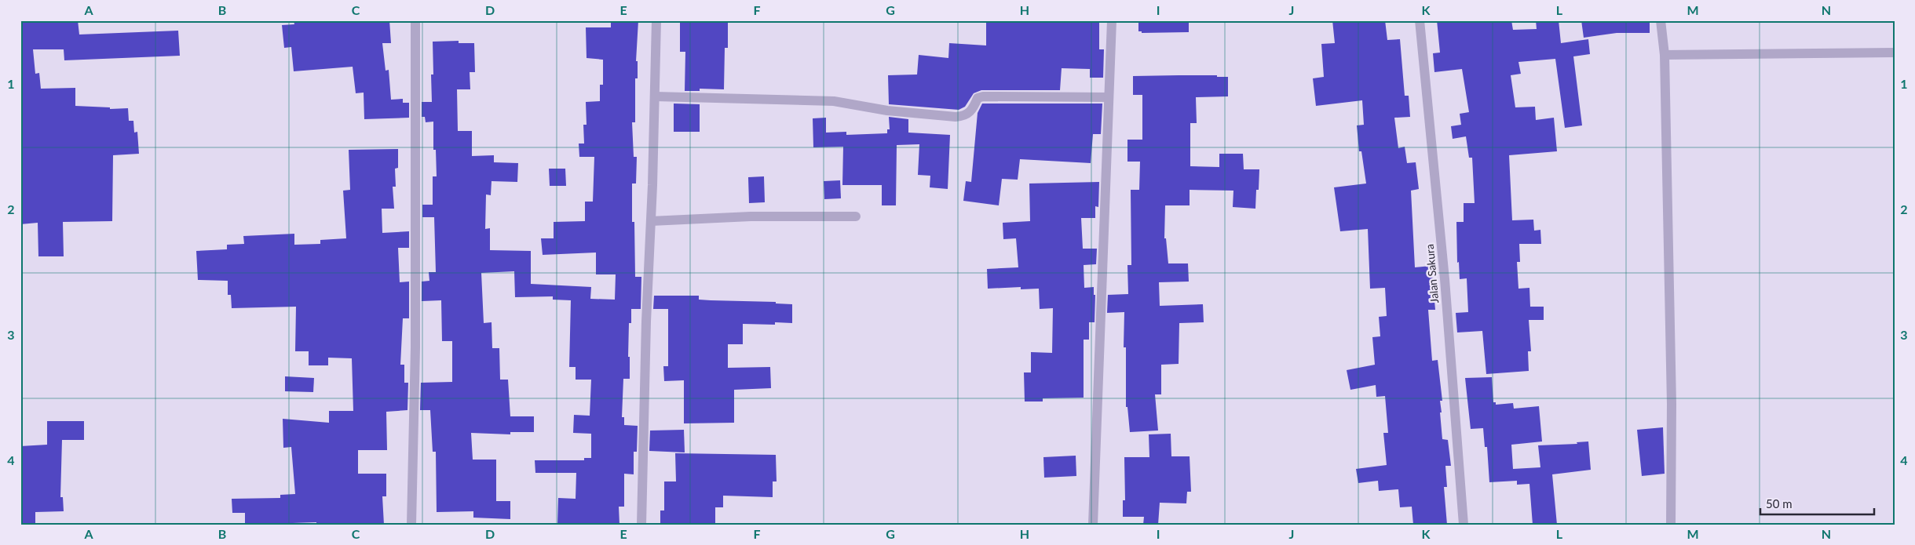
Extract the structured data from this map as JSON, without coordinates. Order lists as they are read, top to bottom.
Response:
{
  "streets": {
    "street": ["Jalan Sakura"]
  },
  "scale_bar": "50 m",
  "grid": {
    "columns": [
      "A",
      "B",
      "C",
      "D",
      "E",
      "F",
      "G",
      "H",
      "I",
      "J",
      "K",
      "L",
      "M",
      "N"
    ],
    "rows": [
      "1",
      "2",
      "3",
      "4"
    ]
  }
}
